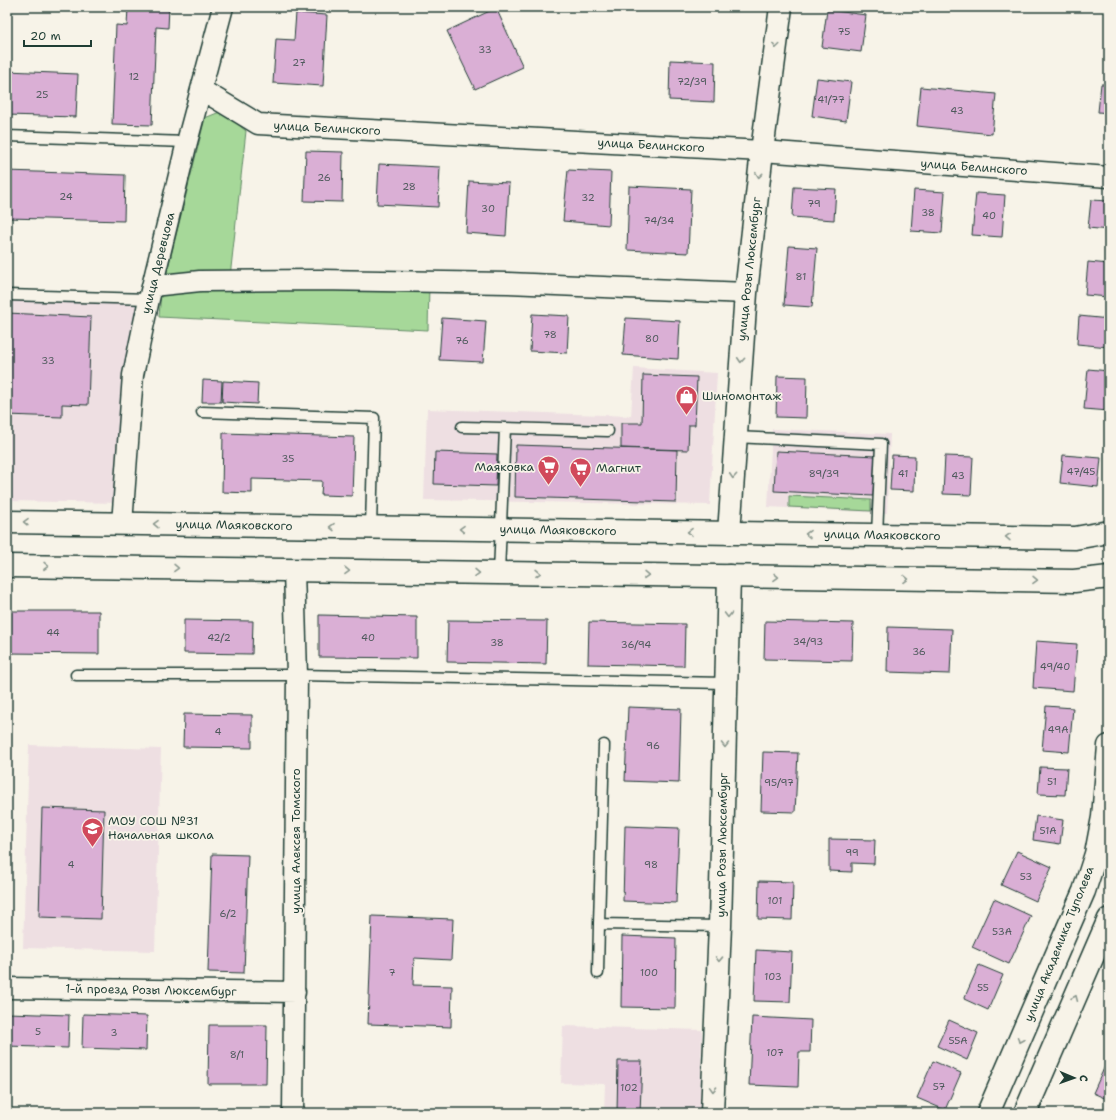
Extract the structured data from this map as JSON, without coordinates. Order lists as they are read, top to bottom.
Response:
{
  "streets": {
    "main road": ["улица Розы Люксембург", "улица Маяковского", "улица Академика Туполева"],
    "street": [
      "улица Белинского",
      "улица Деревцова",
      "улица Алексея Томского",
      "1-й проезд Розы Люксембург"
    ]
  },
  "crossings": [
    ["улица Белинского", "улица Деревцова"],
    ["улица Белинского", "улица Розы Люксембург"],
    ["улица Деревцова", "улица Маяковского"],
    ["улица Розы Люксембург", "улица Маяковского"],
    ["улица Алексея Томского", "1-й проезд Розы Люксембург"]
  ],
  "one_way": ["улица Розы Люксембург"],
  "places": {
    "shop": ["Шиномонтаж"],
    "supermarket": ["Маяковка", "Магнит"],
    "school or university": ["МОУ СОШ №31 Начальная школа"]
  },
  "house_numbers": [
    "75",
    "33",
    "27",
    "12",
    "72/39",
    "25",
    "41/77",
    "43",
    "26",
    "28",
    "24",
    "32",
    "79",
    "30",
    "38",
    "40",
    "74/34",
    "81",
    "78",
    "80",
    "76",
    "33",
    "35",
    "47/45",
    "89/39",
    "41",
    "43",
    "44",
    "42/2",
    "40",
    "34/93",
    "38",
    "36/94",
    "36",
    "49/40",
    "49А",
    "4",
    "96",
    "51",
    "95/97",
    "51А",
    "99",
    "4",
    "98",
    "53",
    "101",
    "6/2",
    "53А",
    "7",
    "100",
    "103",
    "55",
    "5",
    "3",
    "55А",
    "107",
    "8/1",
    "57",
    "102"
  ],
  "scale_bar": "20 m",
  "north": "right"
}
